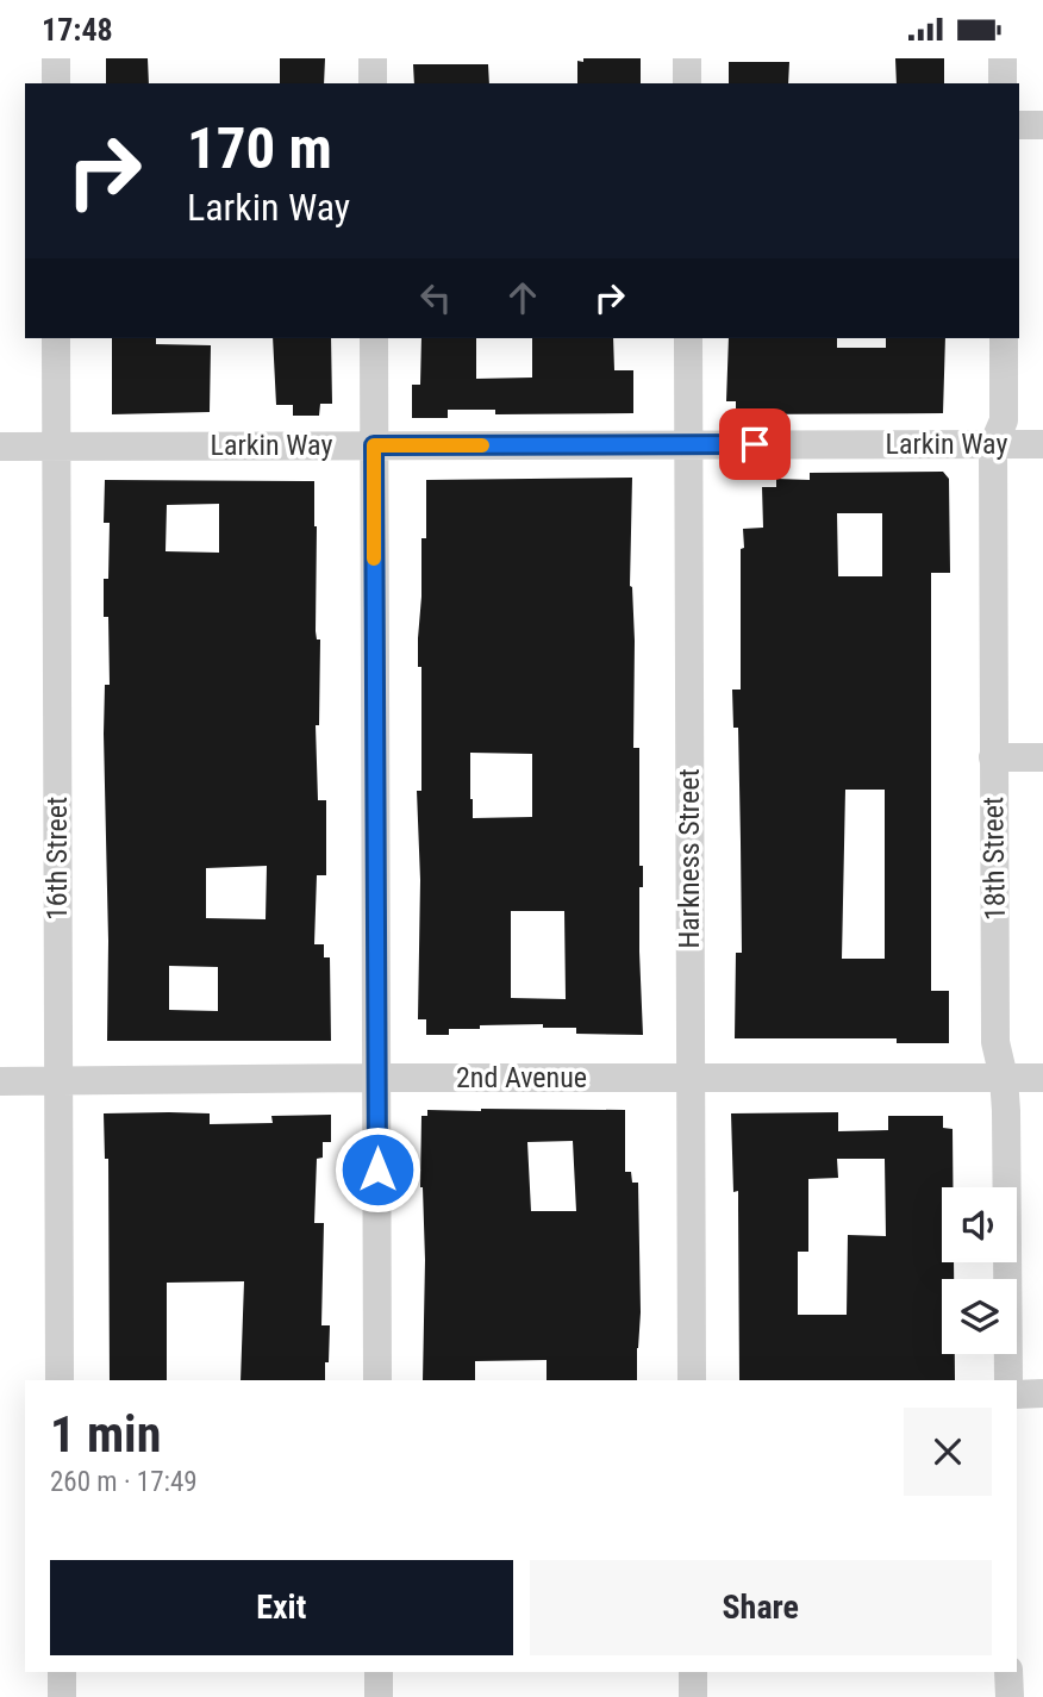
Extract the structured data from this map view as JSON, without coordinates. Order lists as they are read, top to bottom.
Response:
{
  "streets": {
    "street": [
      "Larkin Way",
      "16th Street",
      "Harkness Street",
      "18th Street",
      "2nd Avenue"
    ]
  },
  "crossings": [
    ["Larkin Way", "16th Street"],
    ["Larkin Way", "Harkness Street"],
    ["Larkin Way", "18th Street"],
    ["16th Street", "2nd Avenue"],
    ["Harkness Street", "2nd Avenue"],
    ["18th Street", "2nd Avenue"]
  ],
  "page": {
    "status": "17:48",
    "turn": ["170 m", "Larkin Way"],
    "heading": ["1 min", "260 m · 17:49"],
    "buttons": ["Exit", "Share"]
  }
}
